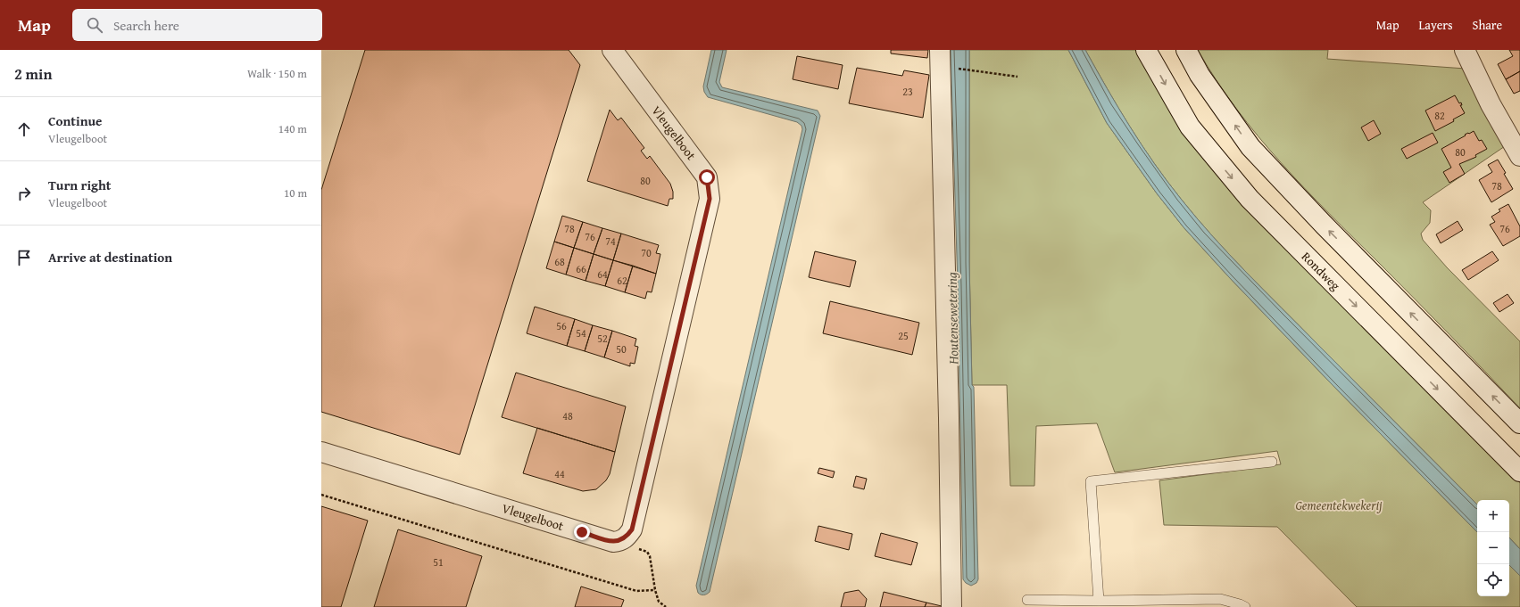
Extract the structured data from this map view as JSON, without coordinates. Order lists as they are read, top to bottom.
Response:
{
  "streets": {
    "street": ["Vleugelboot", "Rondweg"]
  },
  "water": ["Houtensewetering"],
  "parks": ["Gemeentekwekerij"],
  "house_numbers": [
    "23",
    "82",
    "80",
    "80",
    "78",
    "78",
    "76",
    "76",
    "74",
    "70",
    "68",
    "66",
    "64",
    "62",
    "56",
    "54",
    "25",
    "52",
    "50",
    "48",
    "44",
    "51"
  ],
  "page": {
    "header": "Map",
    "search": "Search here",
    "nav": ["Map", "Layers", "Share"],
    "heading": ["2 min", "Walk · 150 m"],
    "list": [
      ["Continue", "Vleugelboot", "140 m"],
      ["Turn right", "Vleugelboot", "10 m"],
      "Arrive at destination"
    ],
    "map_buttons": ["+", "−"]
  }
}
